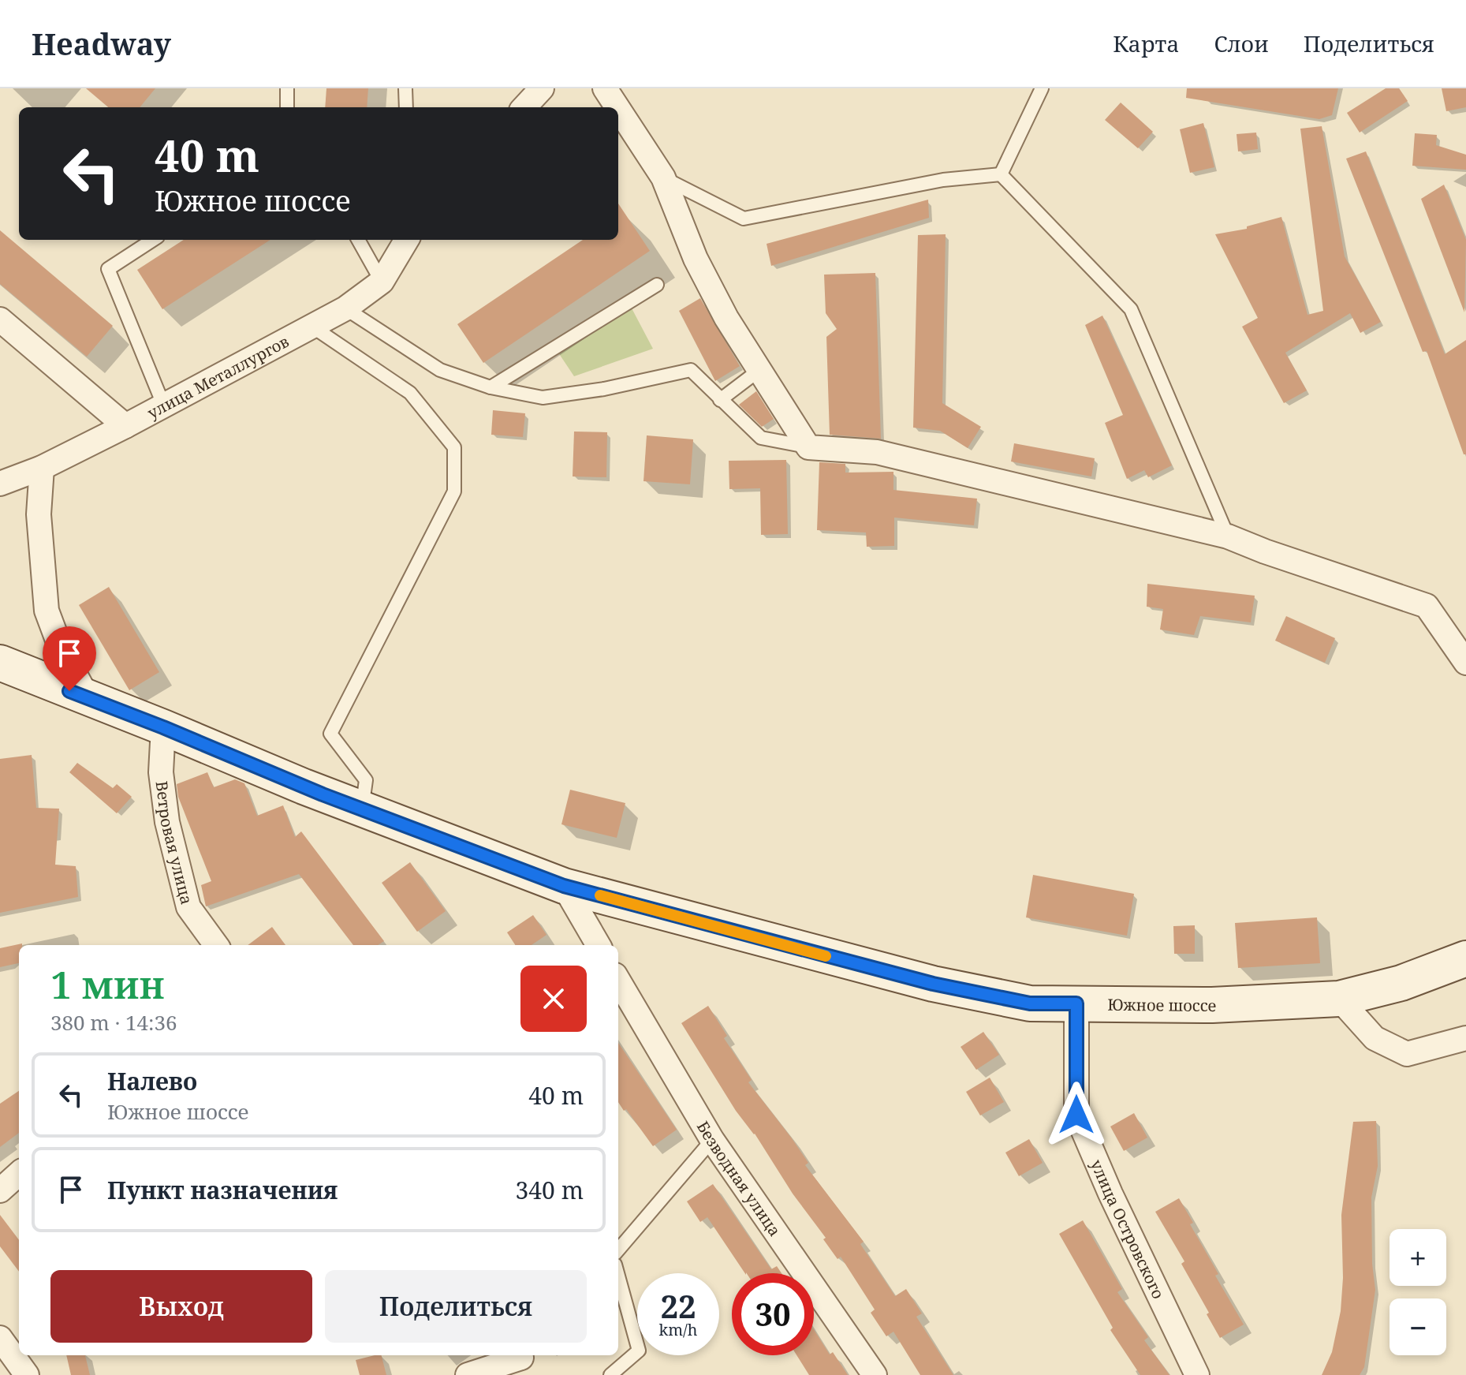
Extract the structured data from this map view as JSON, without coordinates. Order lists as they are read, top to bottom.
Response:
{
  "streets": {
    "street": [
      "улица Металлургов",
      "Ветровая улица",
      "Южное шоссе",
      "Безводная улица",
      "улица Островского"
    ]
  },
  "crossings": [
    ["Ветровая улица", "Южное шоссе"],
    ["Южное шоссе", "улица Островского"]
  ],
  "page": {
    "header": "Headway",
    "nav": ["Карта", "Слои", "Поделиться"],
    "turn": ["40 m", "Южное шоссе"],
    "heading": ["1 мин", "380 m · 14:36"],
    "list": [
      {
        "name": "Налево",
        "note": "Южное шоссе",
        "value": "40 m"
      },
      {
        "name": "Пункт назначения",
        "value": "340 m"
      }
    ],
    "map_buttons": ["+", "−"],
    "buttons": ["Выход", "Поделиться"],
    "speed": "22 km/h",
    "limit": "30"
  }
}
